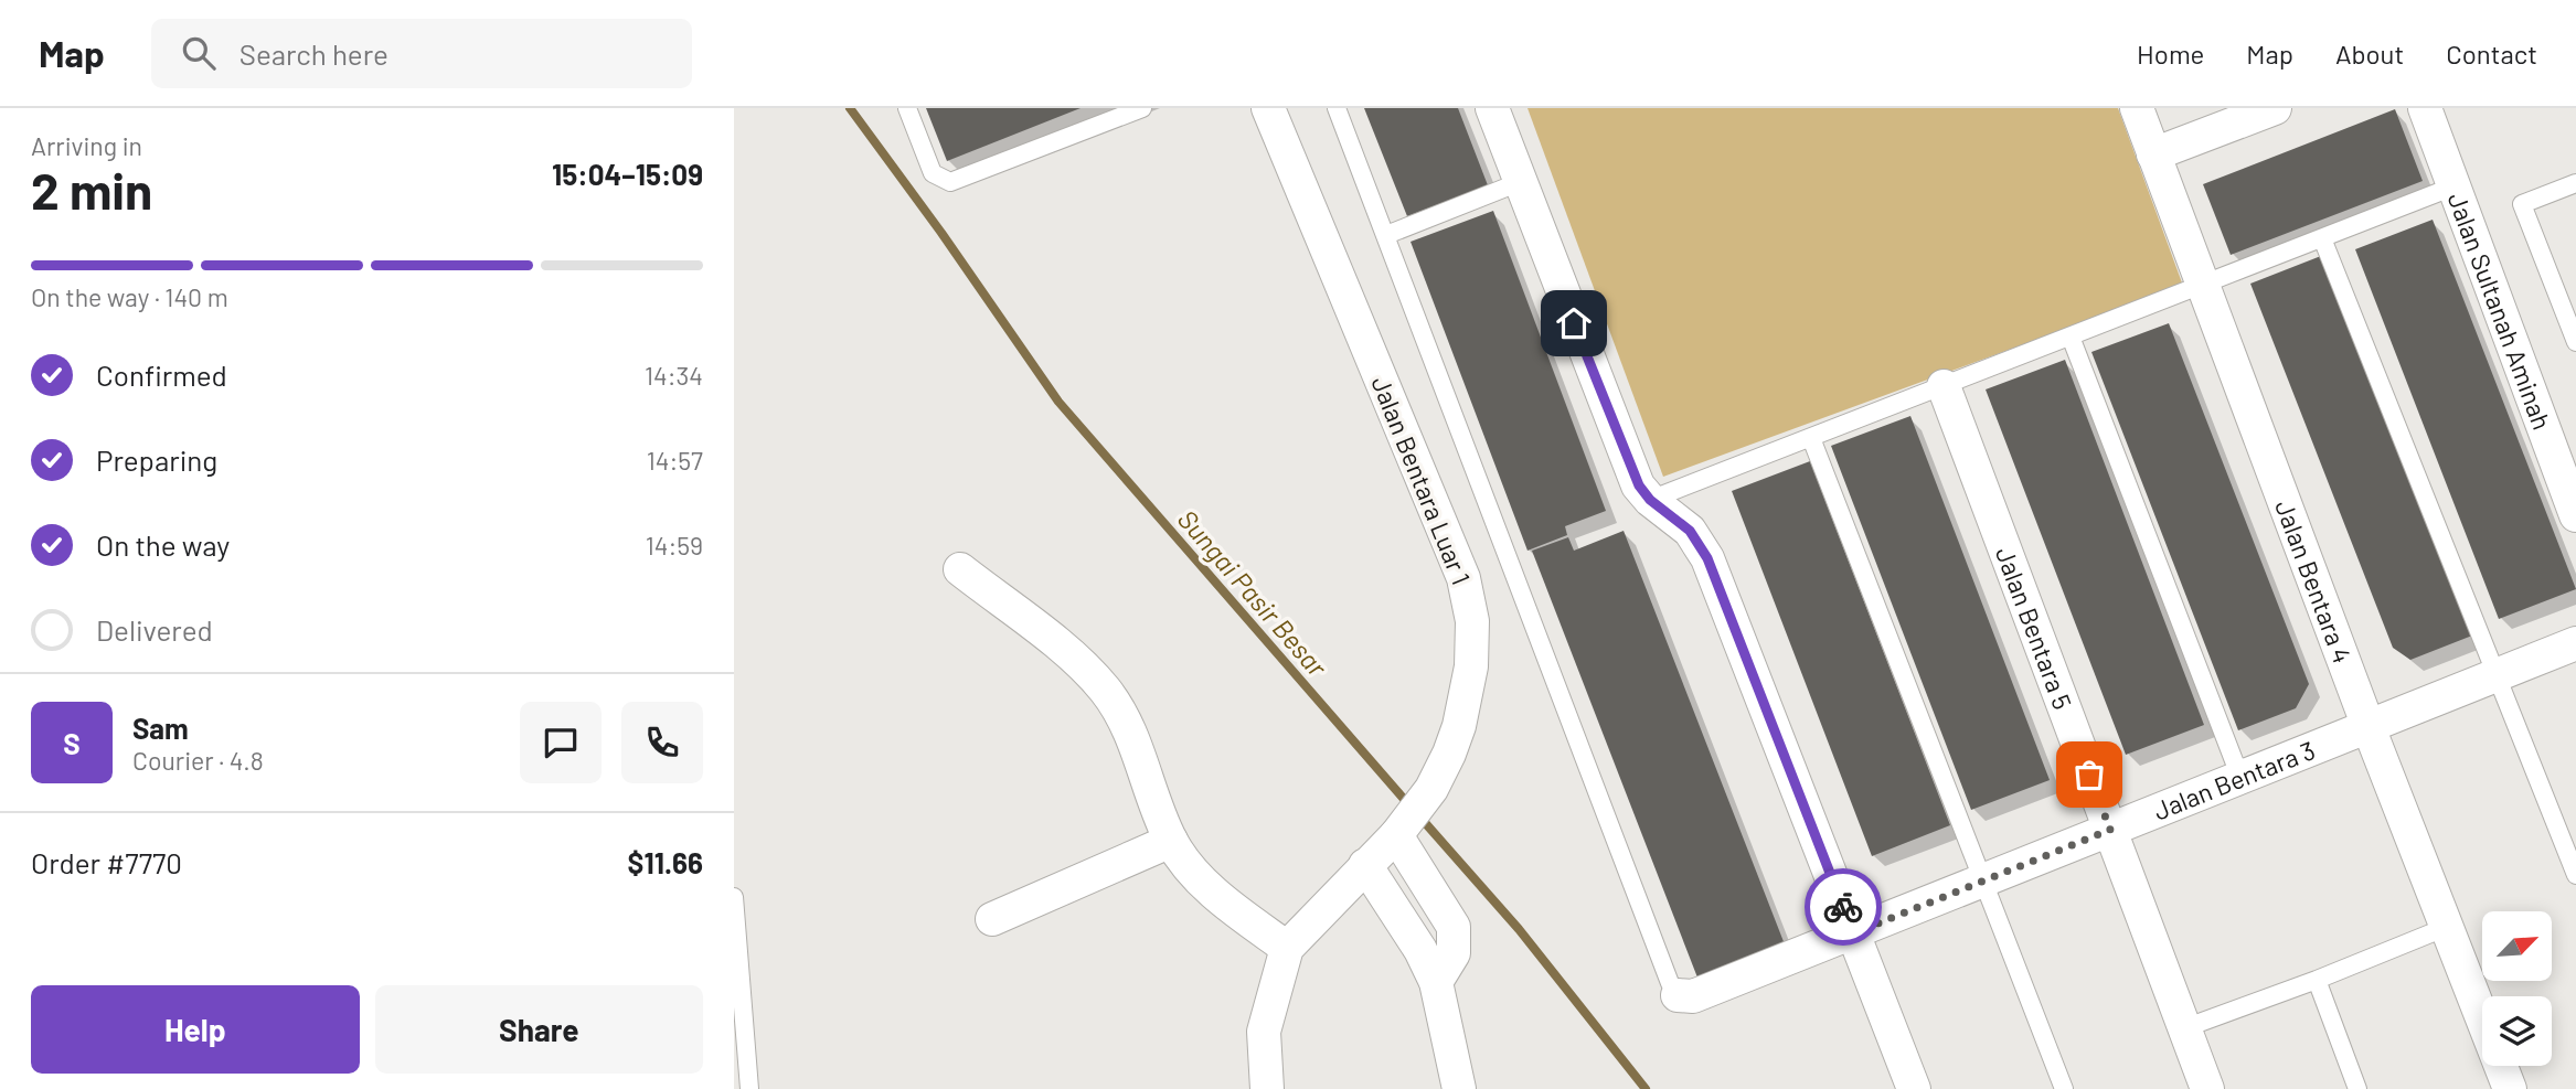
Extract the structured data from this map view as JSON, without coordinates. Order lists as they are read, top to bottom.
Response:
{
  "streets": {
    "street": [
      "Jalan Sultanah Aminah",
      "Jalan Bentara Luar 1",
      "Jalan Bentara 4",
      "Jalan Bentara 5",
      "Jalan Bentara 3"
    ]
  },
  "crossings": [
    ["Jalan Bentara 4", "Jalan Bentara 3"],
    ["Jalan Bentara 5", "Jalan Bentara 3"]
  ],
  "water": ["Sungai Pasir Besar"],
  "north": "top right",
  "page": {
    "header": "Map",
    "search": "Search here",
    "nav": [
      "Home",
      "Map",
      "About",
      "Contact"
    ],
    "heading": ["2 min", "Arriving in", "15:04–15:09"],
    "panel": [
      "Sam",
      "Courier · 4.8",
      "Order #7770",
      "$11.66"
    ],
    "bar": "On the way · 140 m",
    "list": [
      ["Confirmed", "14:34"],
      ["Preparing", "14:57"],
      ["On the way", "14:59"],
      "Delivered"
    ],
    "round": "S",
    "buttons": ["Help", "Share"]
  }
}
